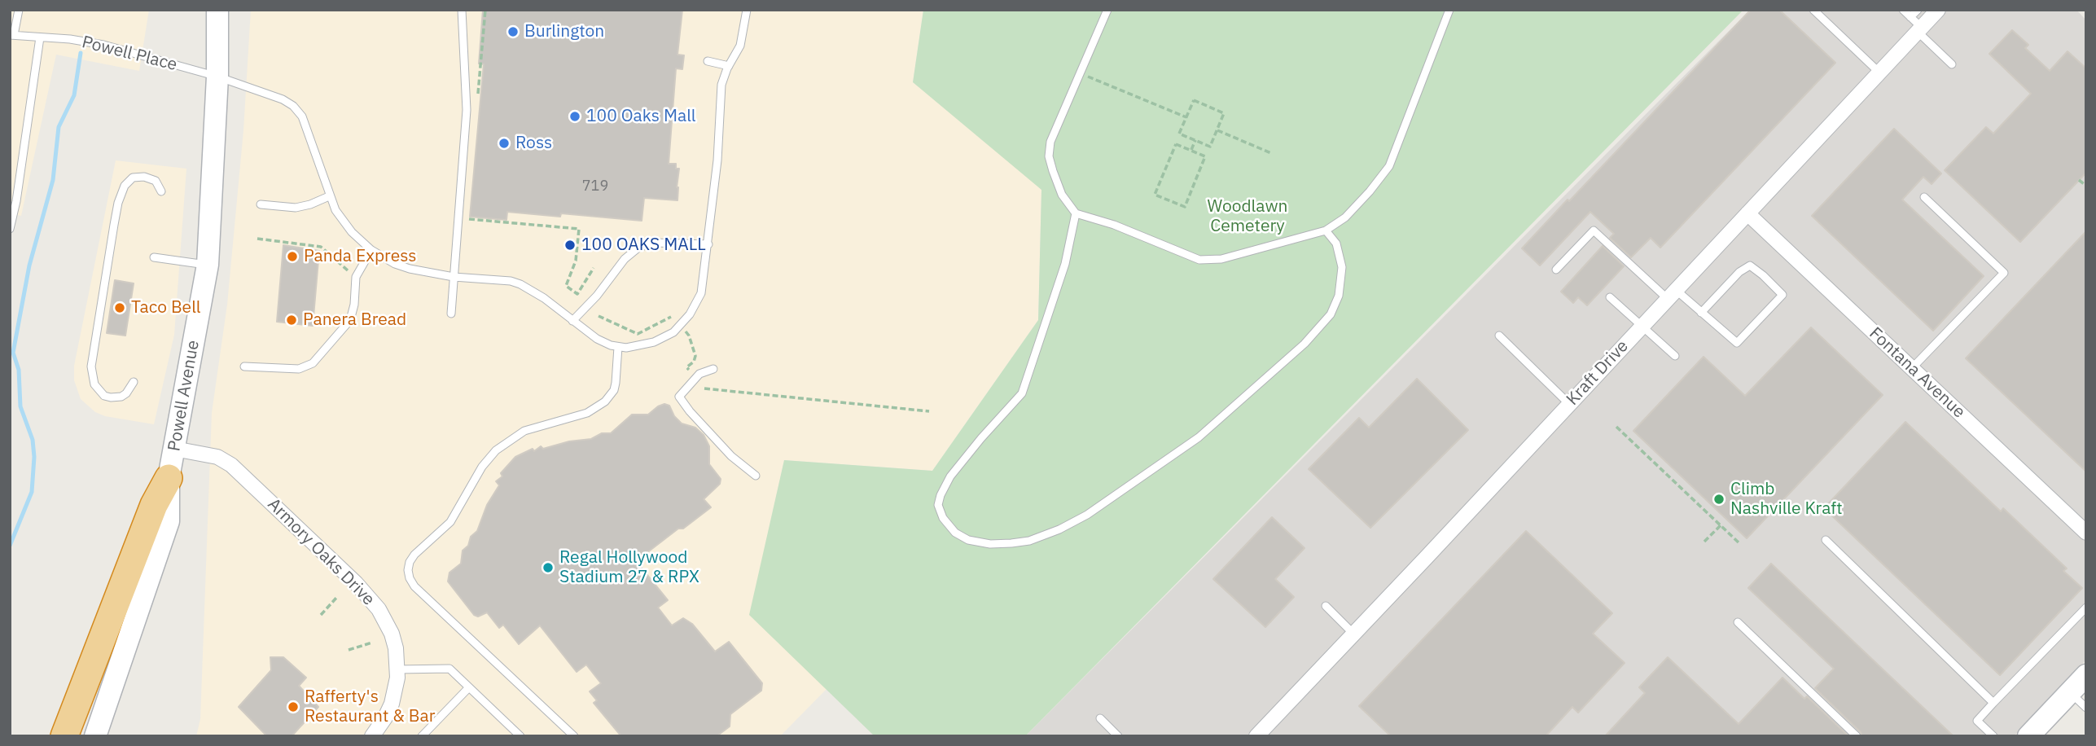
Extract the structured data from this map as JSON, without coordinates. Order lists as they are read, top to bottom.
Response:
{
  "streets": {
    "main road": ["Powell Avenue"],
    "street": ["Kraft Drive", "Fontana Avenue", "Armory Oaks Drive"],
    "lane": ["Powell Place"]
  },
  "crossings": [
    ["Powell Place", "Powell Avenue"],
    ["Kraft Drive", "Fontana Avenue"],
    ["Powell Avenue", "Armory Oaks Drive"]
  ],
  "parks": ["Woodlawn Cemetery"],
  "places": [
    "Burlington",
    "100 Oaks Mall",
    "Ross",
    "100 OAKS MALL",
    "Panda Express",
    "Taco Bell",
    "Panera Bread",
    "Climb Nashville Kraft",
    "Regal Hollywood Stadium 27 & RPX",
    "Rafferty's Restaurant & Bar"
  ],
  "house_numbers": ["719"]
}
